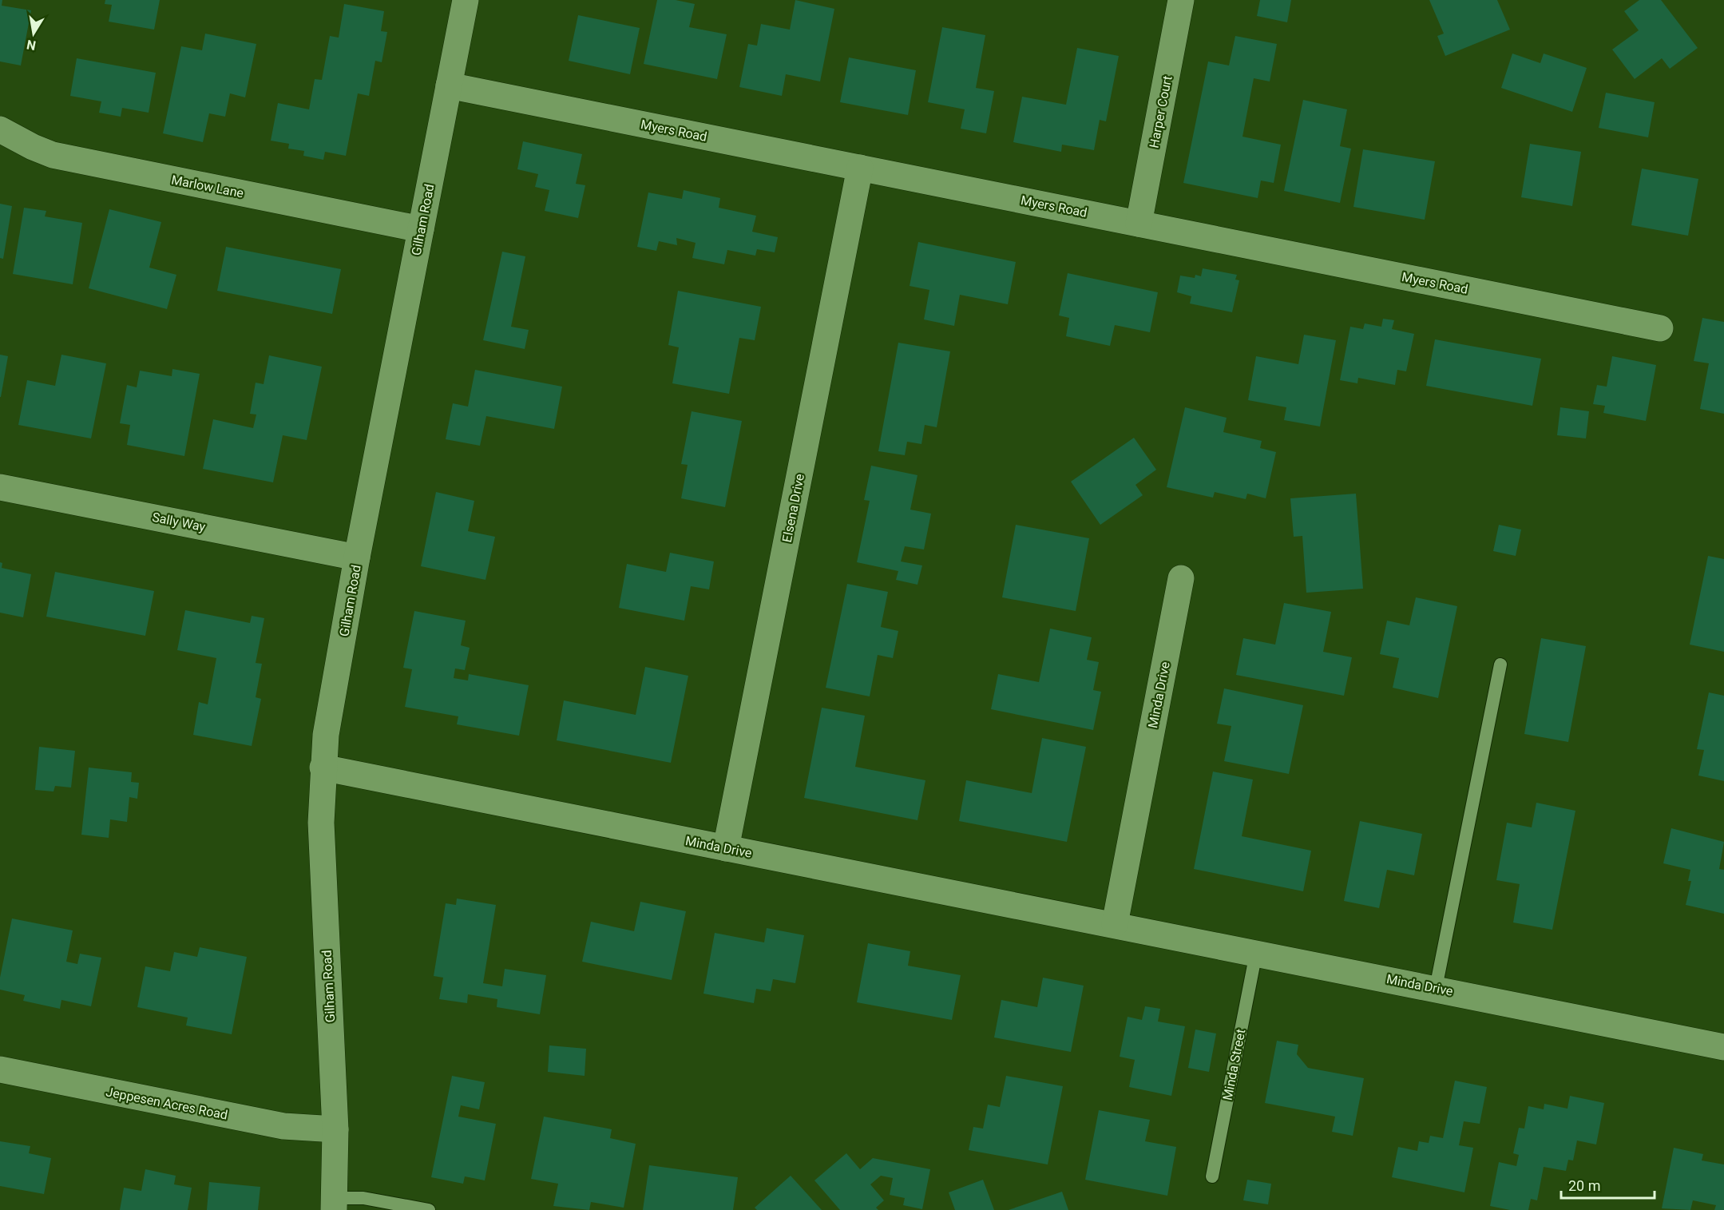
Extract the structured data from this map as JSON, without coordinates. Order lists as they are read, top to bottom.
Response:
{
  "streets": {
    "street": [
      "Harper Court",
      "Myers Road",
      "Marlow Lane",
      "Gilham Road",
      "Elsena Drive",
      "Sally Way",
      "Minda Drive",
      "Jeppesen Acres Road"
    ],
    "lane": ["Minda Street"]
  },
  "crossings": [
    ["Harper Court", "Myers Road"],
    ["Myers Road", "Gilham Road"],
    ["Myers Road", "Elsena Drive"],
    ["Marlow Lane", "Gilham Road"],
    ["Gilham Road", "Sally Way"],
    ["Gilham Road", "Minda Drive"],
    ["Gilham Road", "Jeppesen Acres Road"],
    ["Elsena Drive", "Minda Drive"],
    ["Minda Drive", "Minda Street"]
  ],
  "scale_bar": "20 m",
  "north": "bottom"
}
